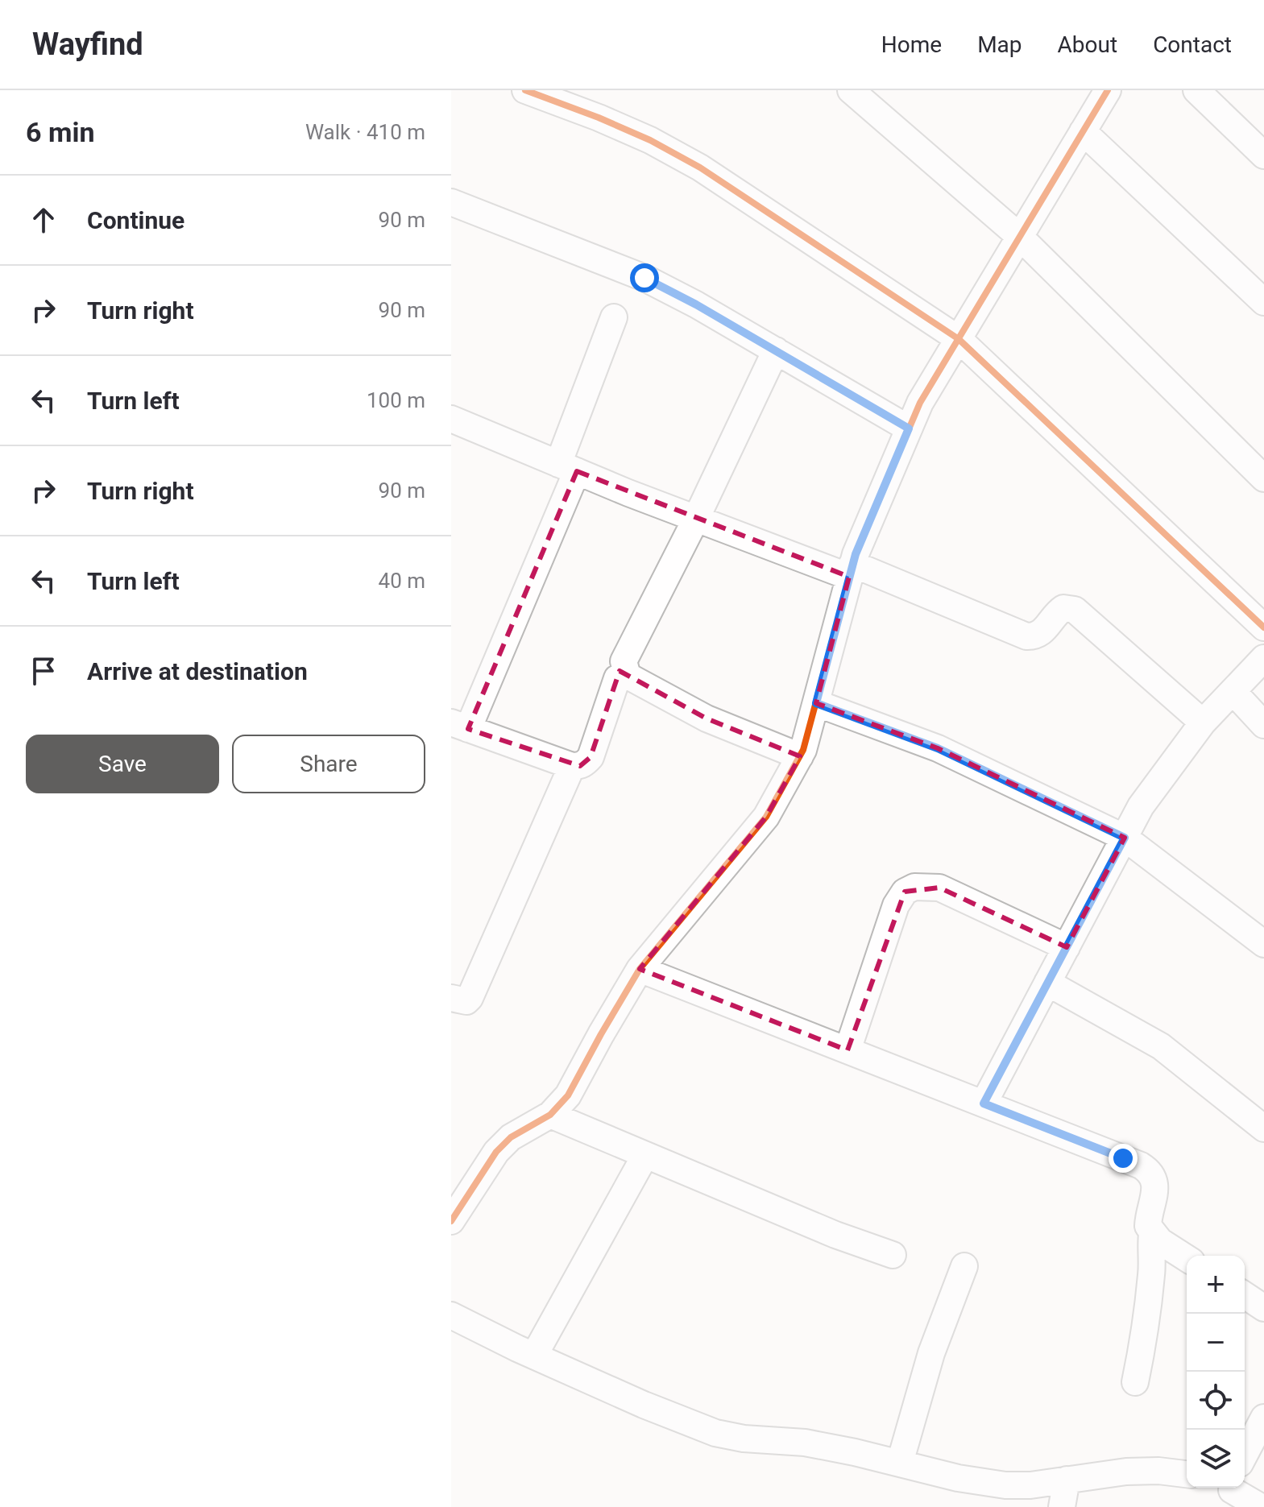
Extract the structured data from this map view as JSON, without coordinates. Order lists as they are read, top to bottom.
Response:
{
  "page": {
    "header": "Wayfind",
    "nav": [
      "Home",
      "Map",
      "About",
      "Contact"
    ],
    "heading": ["6 min", "Walk · 410 m"],
    "list": [
      ["Continue", "90 m"],
      ["Turn right", "90 m"],
      ["Turn left", "100 m"],
      ["Turn right", "90 m"],
      ["Turn left", "40 m"],
      "Arrive at destination"
    ],
    "buttons": ["Save", "Share"],
    "map_buttons": ["+", "−"]
  }
}
